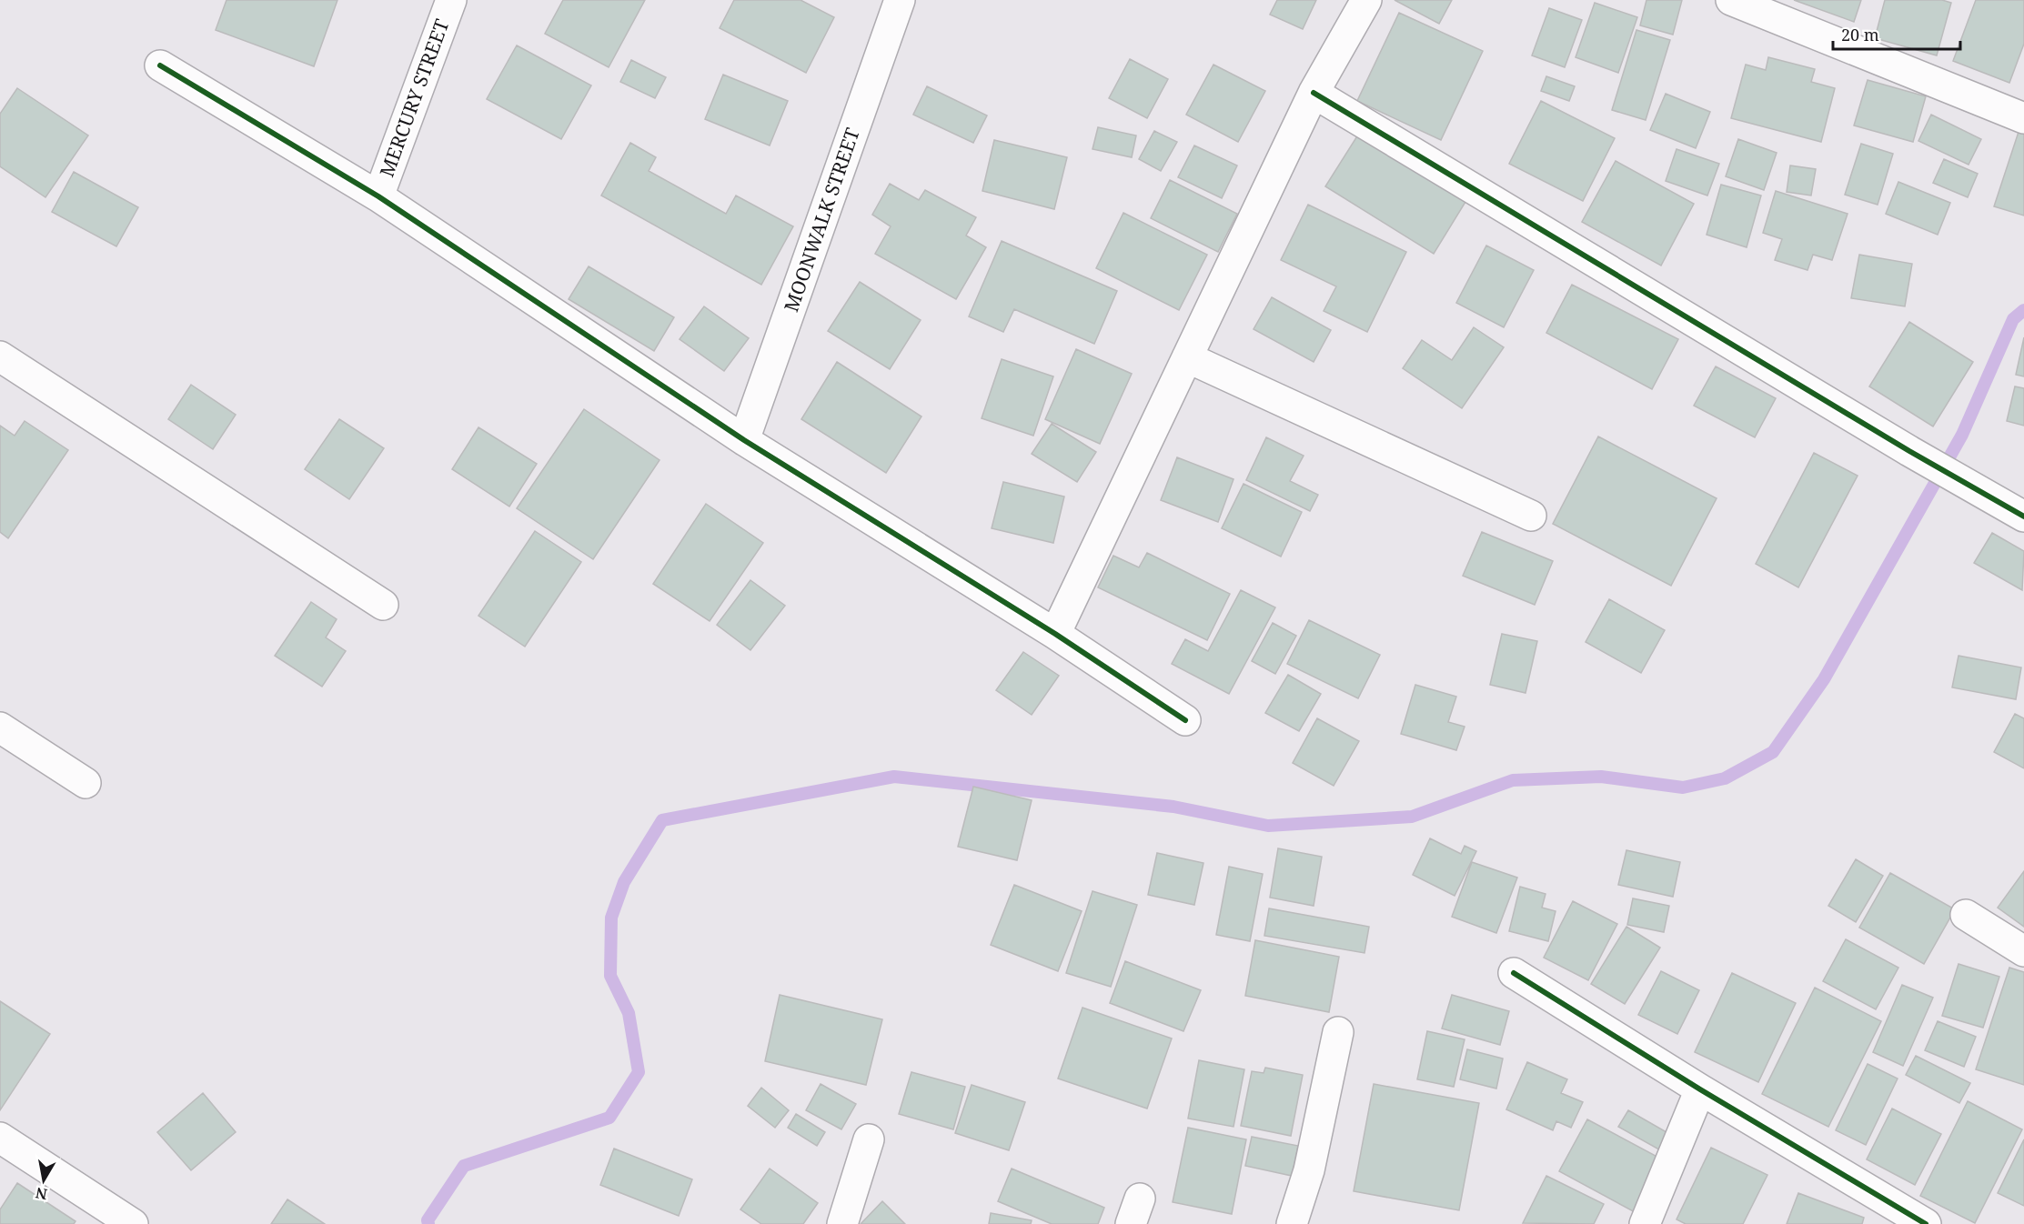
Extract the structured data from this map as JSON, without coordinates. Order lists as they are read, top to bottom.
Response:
{
  "streets": {
    "street": ["MERCURY STREET", "MOONWALK STREET"]
  },
  "scale_bar": "20 m",
  "north": "bottom"
}
